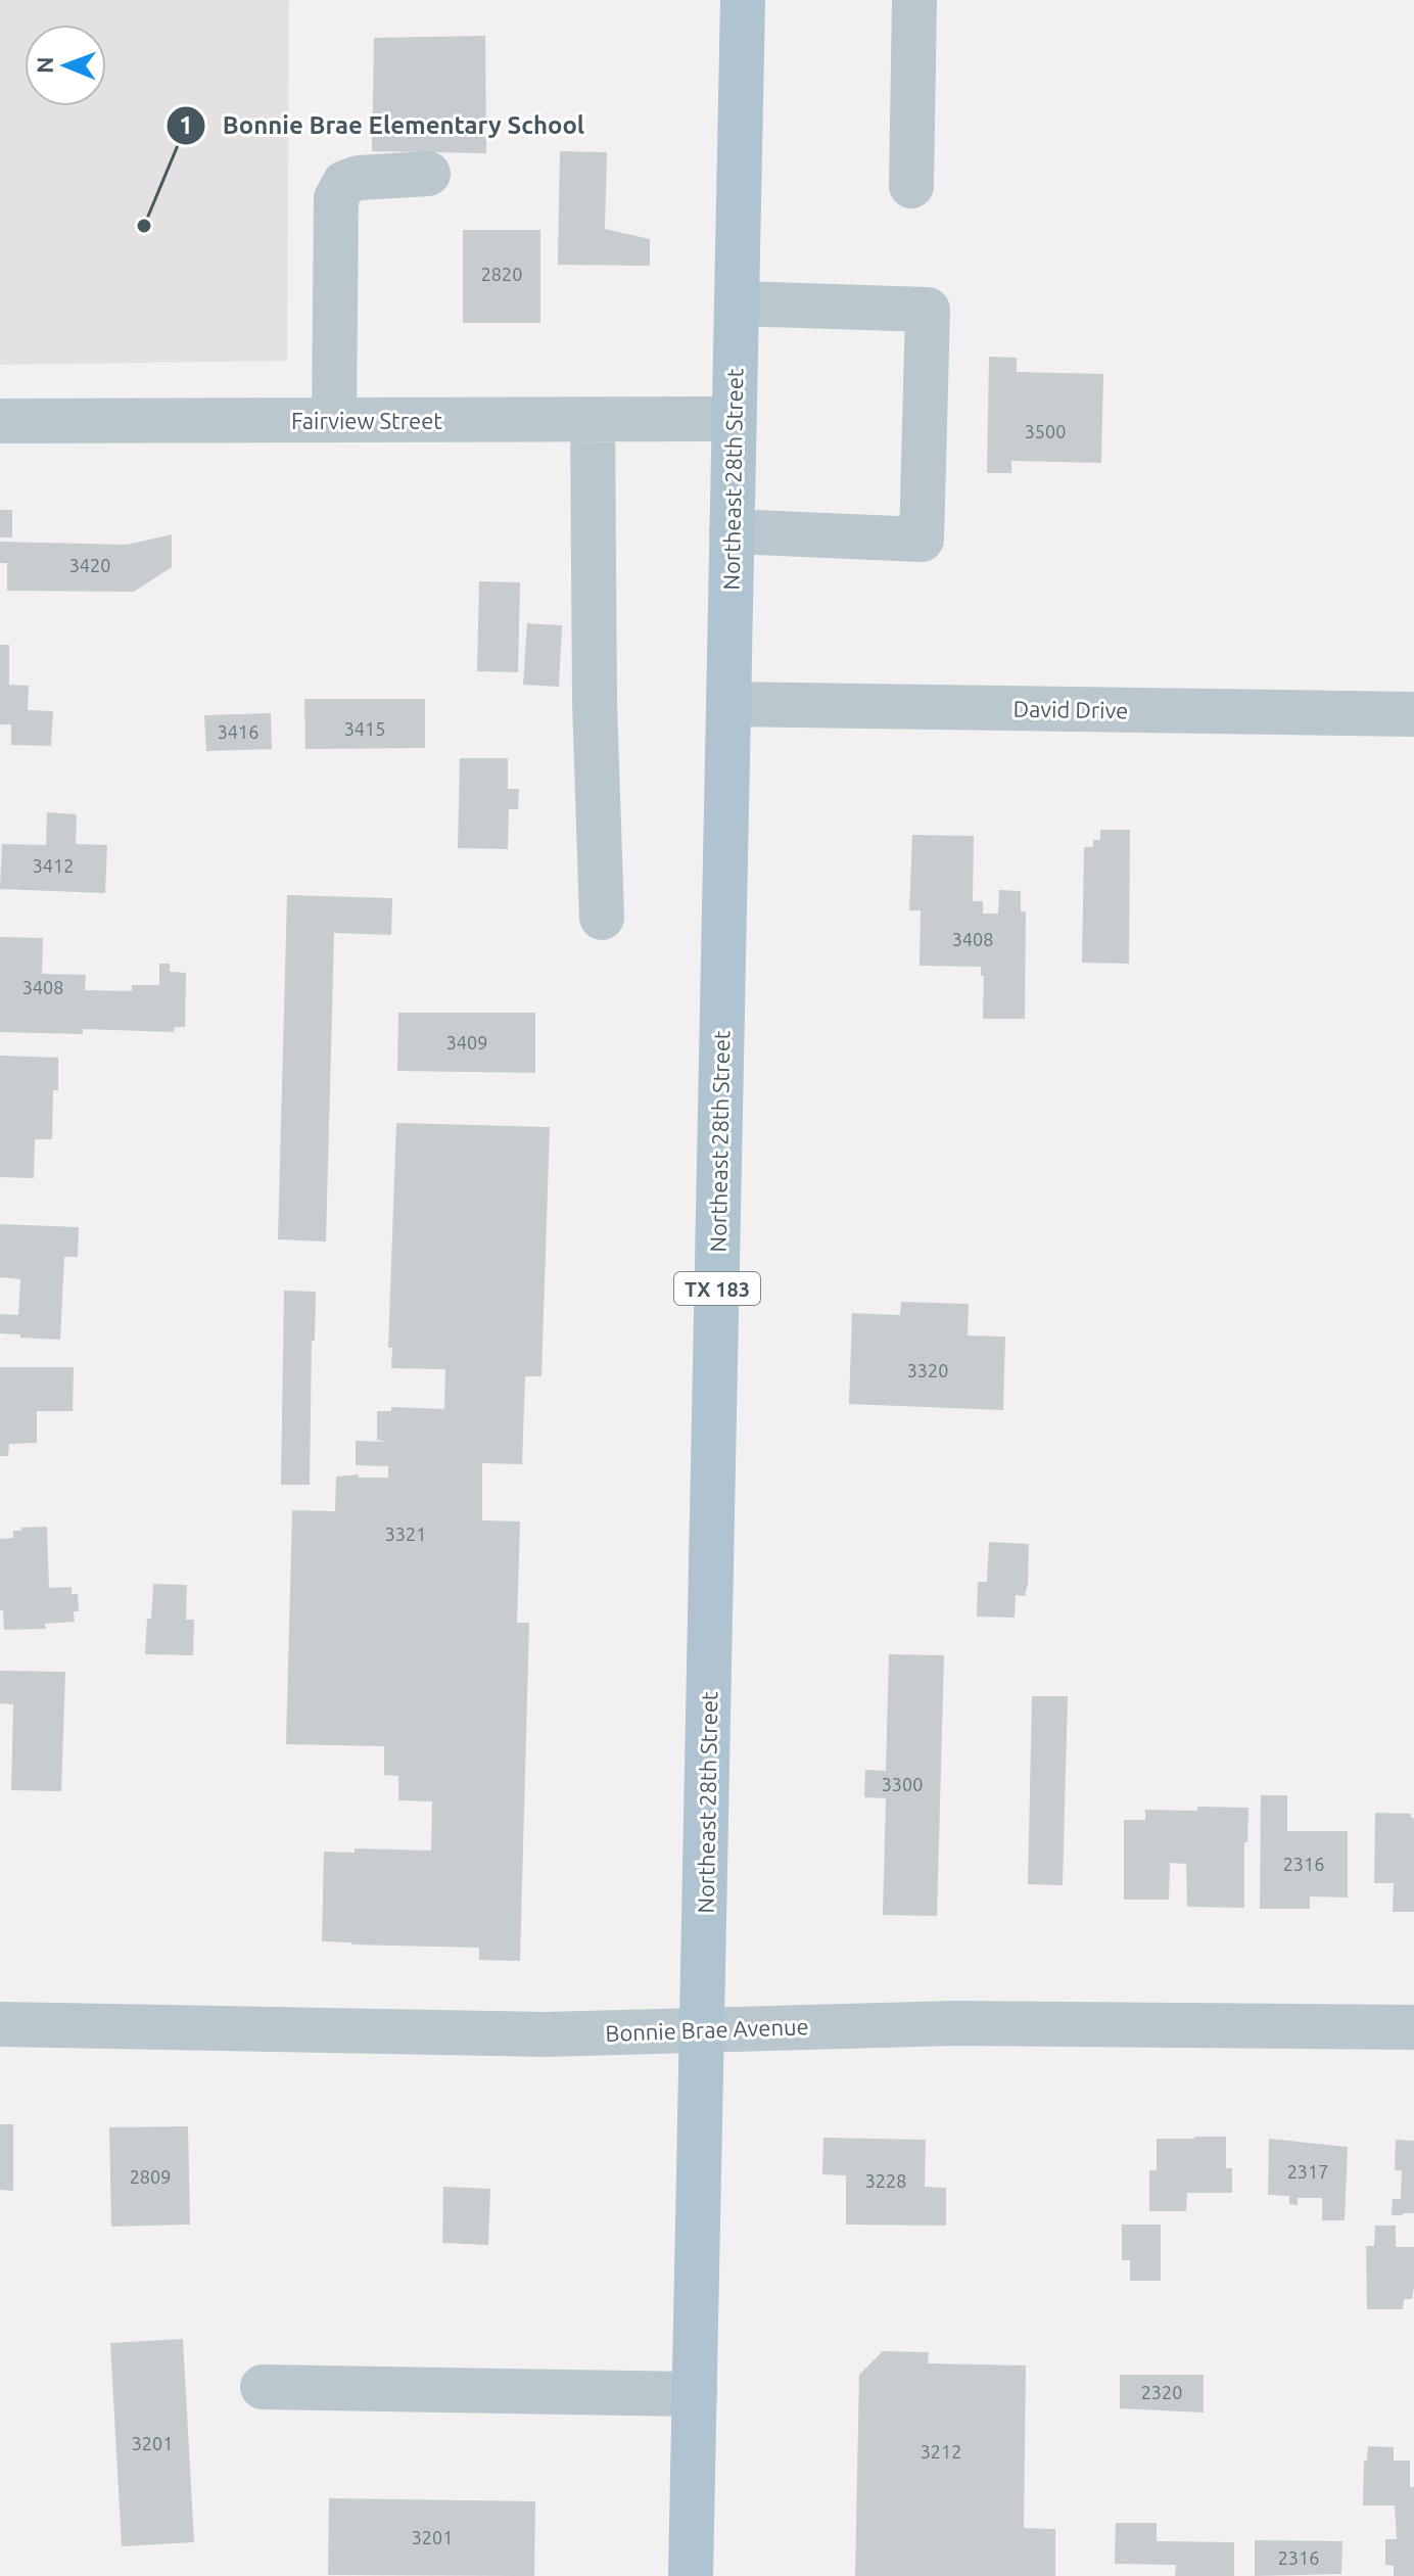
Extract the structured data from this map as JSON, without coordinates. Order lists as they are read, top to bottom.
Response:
{
  "streets": {
    "main road": ["Northeast 28th Street", "TX 183"],
    "street": ["Fairview Street", "David Drive", "Bonnie Brae Avenue"]
  },
  "crossings": [
    ["Fairview Street", "Northeast 28th Street"],
    ["Northeast 28th Street", "David Drive"],
    ["Northeast 28th Street", "Bonnie Brae Avenue"]
  ],
  "places": ["Bonnie Brae Elementary School"],
  "house_numbers": [
    "2820",
    "3500",
    "3420",
    "3415",
    "3416",
    "3412",
    "3408",
    "3408",
    "3409",
    "3320",
    "3321",
    "3300",
    "2316",
    "2317",
    "2809",
    "3228",
    "2320",
    "3201",
    "3212",
    "3201",
    "2316"
  ],
  "north": "left"
}
